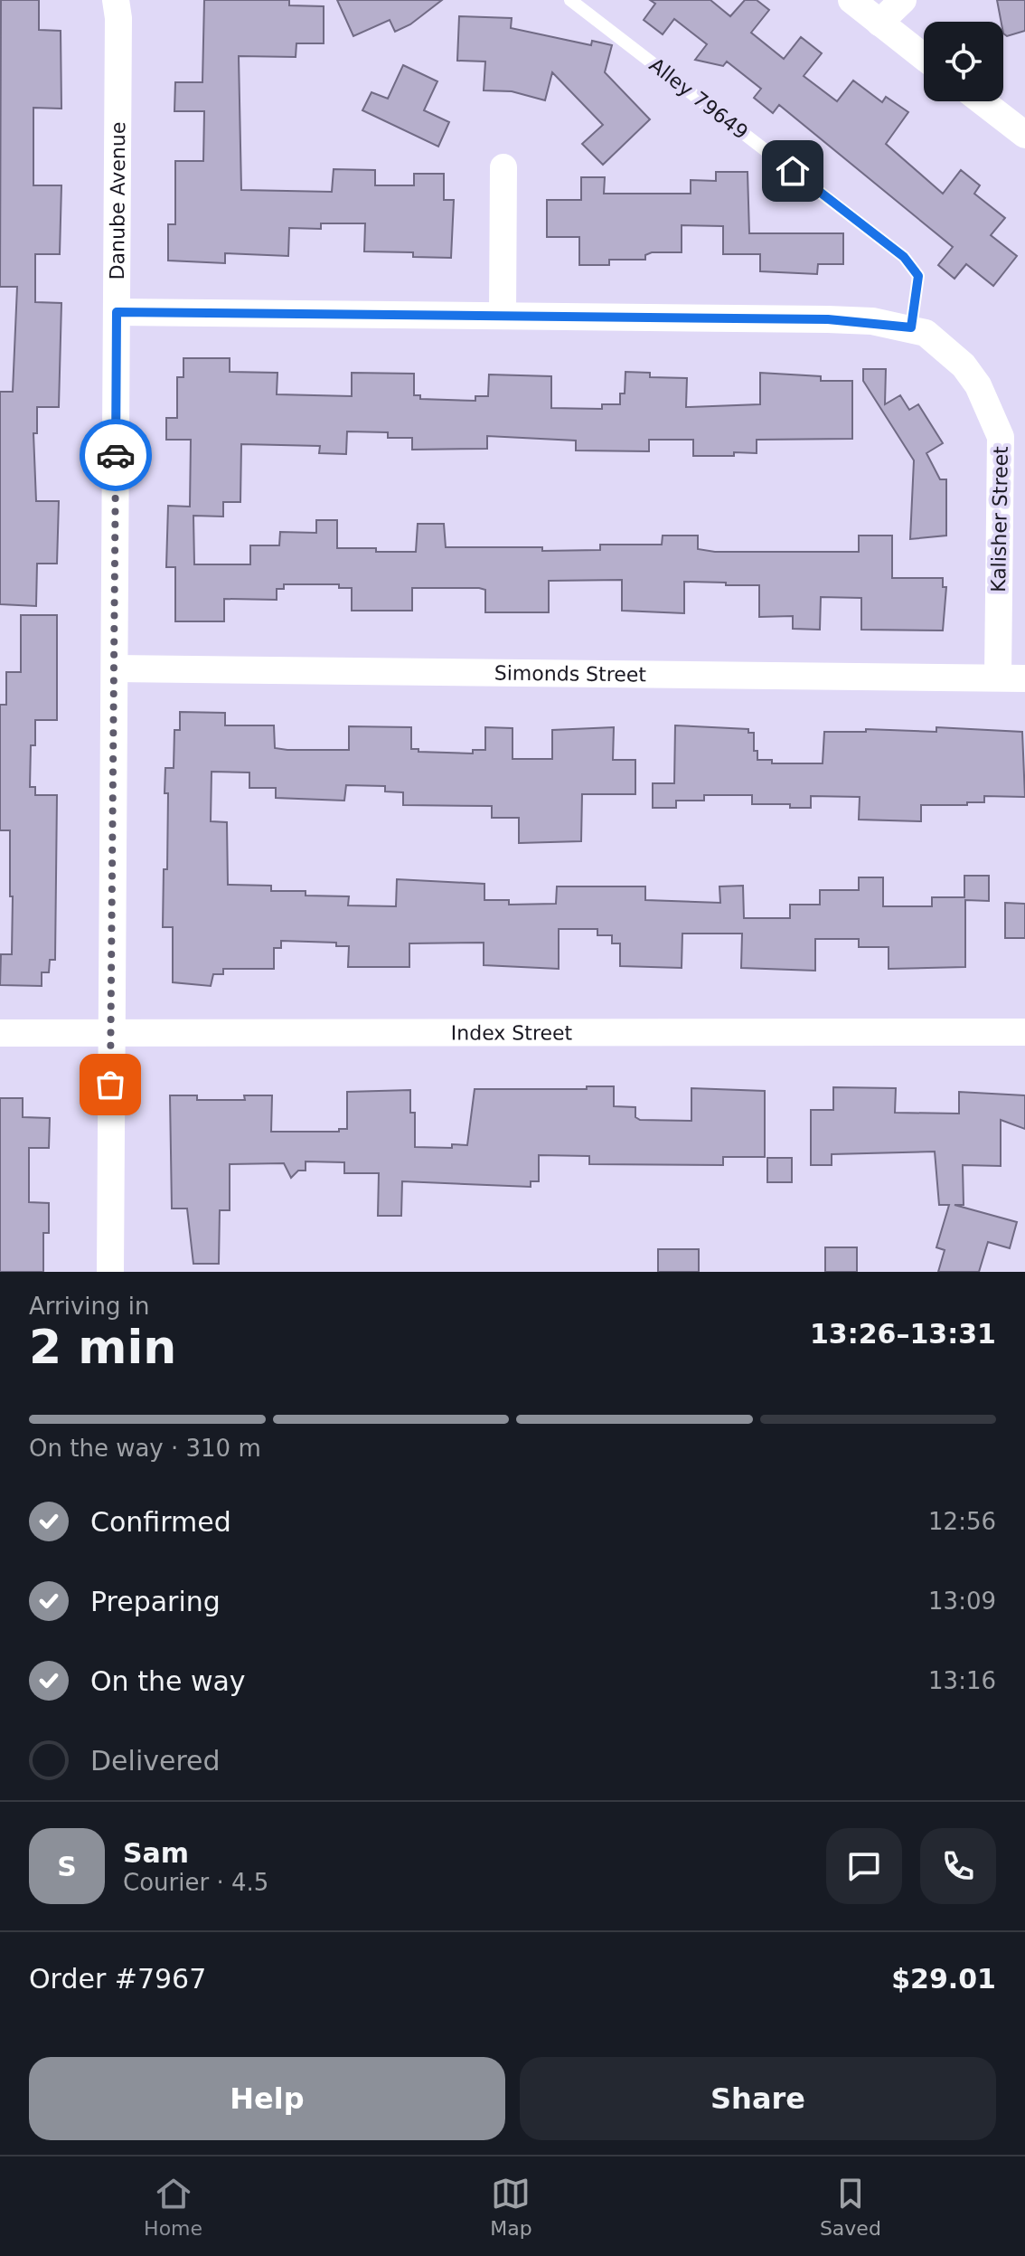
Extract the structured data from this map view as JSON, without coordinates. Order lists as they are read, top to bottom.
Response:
{
  "streets": {
    "street": [
      "Danube Avenue",
      "Kalisher Street",
      "Simonds Street",
      "Index Street"
    ],
    "lane": ["Alley 79649"]
  },
  "crossings": [
    ["Alley 79649", "Kalisher Street"],
    ["Danube Avenue", "Kalisher Street"],
    ["Danube Avenue", "Simonds Street"],
    ["Danube Avenue", "Index Street"],
    ["Kalisher Street", "Simonds Street"]
  ],
  "page": {
    "heading": ["2 min", "Arriving in", "13:26–13:31"],
    "panel": [
      "Sam",
      "Courier · 4.5",
      "Order #7967",
      "$29.01"
    ],
    "bar": "On the way · 310 m",
    "list": [
      ["Confirmed", "12:56"],
      ["Preparing", "13:09"],
      ["On the way", "13:16"],
      "Delivered"
    ],
    "round": "S",
    "buttons": ["Help", "Share"],
    "tabs": ["Home", "Map", "Saved"]
  }
}
